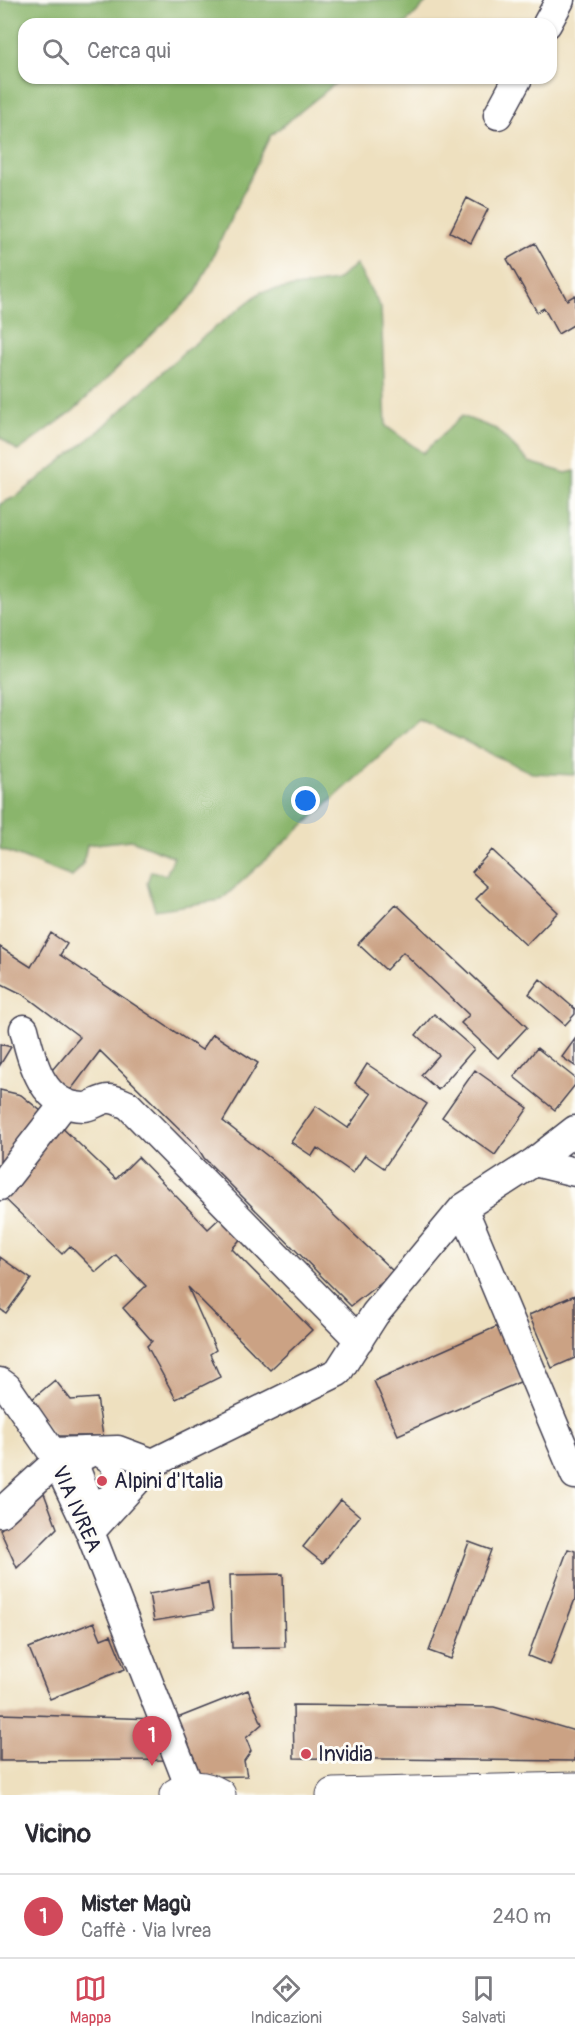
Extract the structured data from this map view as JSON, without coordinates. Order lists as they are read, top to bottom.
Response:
{
  "streets": {
    "street": ["VIA IVREA"]
  },
  "places": ["Alpini d'Italia", "Invidia"],
  "page": {
    "search": "Cerca qui",
    "pins": "1",
    "heading": "Vicino",
    "list": [
      {
        "mark": "1",
        "name": "Mister Magù",
        "note": "Caffè · Via Ivrea",
        "value": "240 m"
      }
    ],
    "nav": ["Mappa", "Indicazioni", "Salvati"]
  }
}
